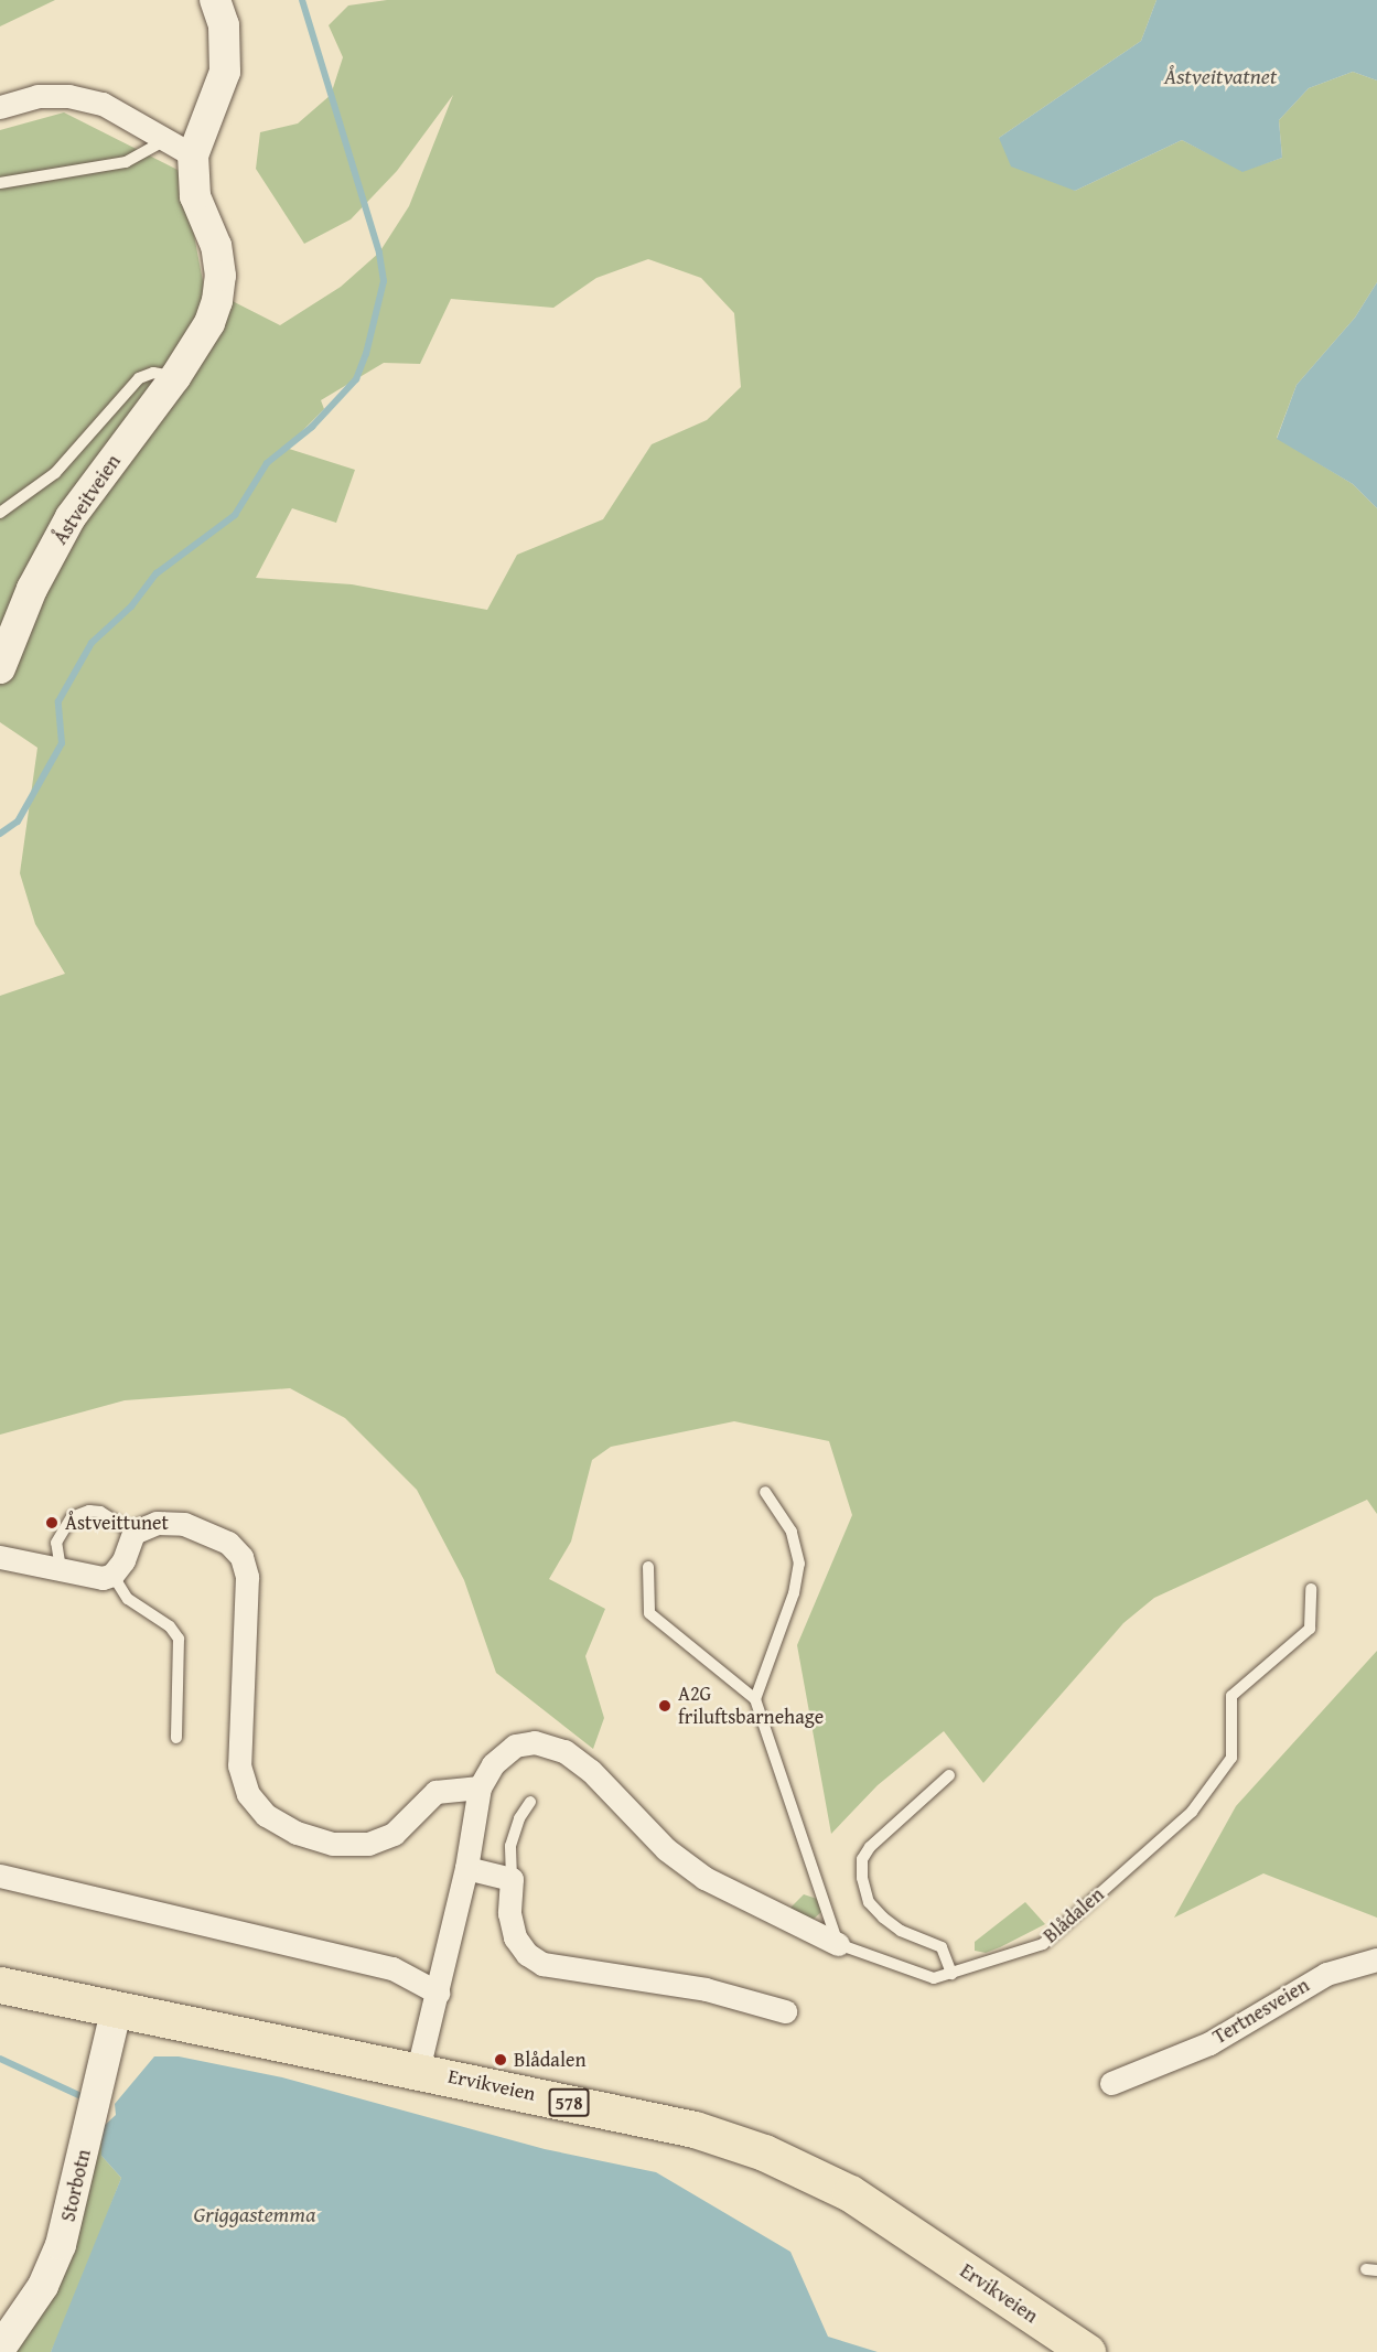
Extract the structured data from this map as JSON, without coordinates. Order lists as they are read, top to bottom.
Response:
{
  "streets": {
    "main road": ["Ervikveien", "578"],
    "street": [
      "Åstveitveien",
      "Blådalen",
      "Tertnesveien",
      "Storbotn"
    ]
  },
  "crossings": [
    ["Blådalen", "Ervikveien"],
    ["Ervikveien", "Storbotn"]
  ],
  "water": ["Åstveitvatnet", "Griggastemma"],
  "places": ["Åstveittunet", "A2G friluftsbarnehage", "Blådalen"]
}
